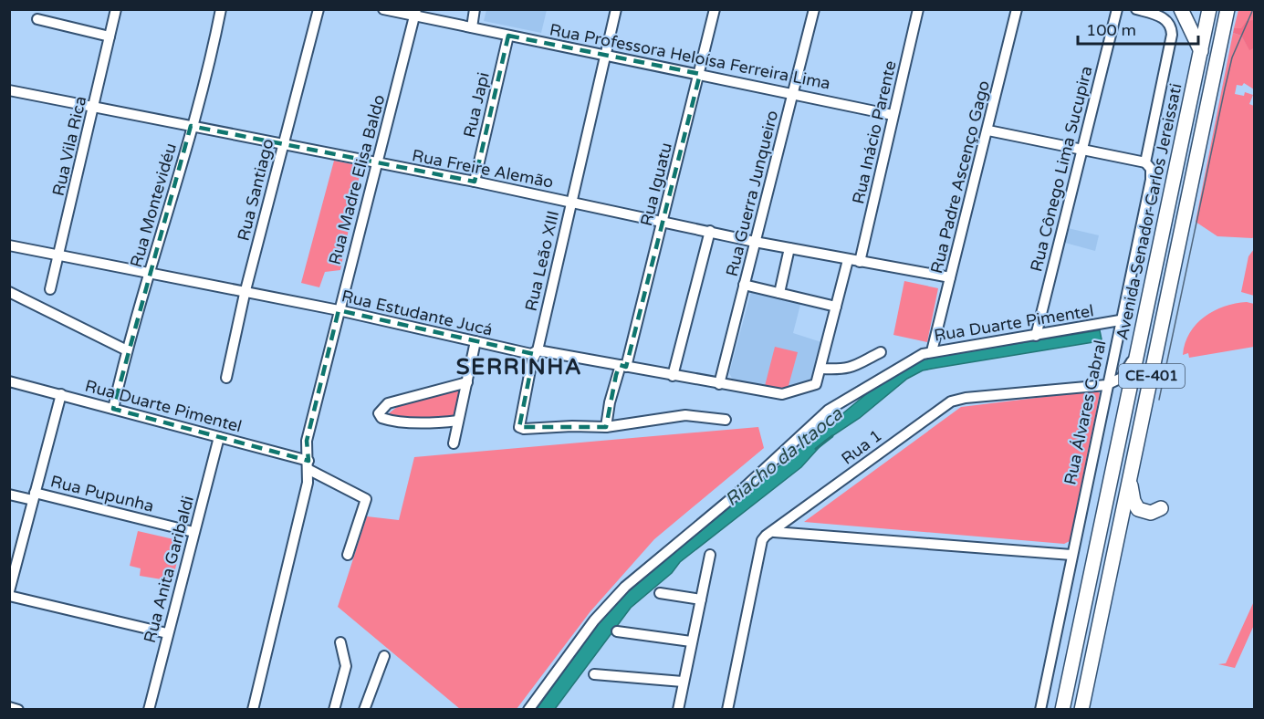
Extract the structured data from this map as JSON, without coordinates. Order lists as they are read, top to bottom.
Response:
{
  "streets": {
    "main road": ["Avenida Senador Carlos Jereissati", "CE-401"],
    "street": [
      "Rua Professora Heloísa Ferreira Lima",
      "Rua Japi",
      "Rua Inácio Parente",
      "Rua Vila Rica",
      "Rua Freire Alemão",
      "Rua Cônego Lima Sucupira",
      "Rua Padre Ascenço Gago",
      "Rua Madre Elisa Baldo",
      "Rua Iguatu",
      "Rua Santiago",
      "Rua Guerra Junqueiro",
      "Rua Montevidéu",
      "Rua Leão XIII",
      "Rua Estudante Jucá",
      "Rua Duarte Pimentel",
      "Rua Álvares Cabral",
      "Rua 1",
      "Rua Pupunha",
      "Rua Anita Garibaldi"
    ]
  },
  "crossings": [
    ["Rua Professora Heloísa Ferreira Lima", "Rua Japi"],
    ["Rua Professora Heloísa Ferreira Lima", "Rua Inácio Parente"],
    ["Rua Professora Heloísa Ferreira Lima", "Rua Madre Elisa Baldo"],
    ["Rua Professora Heloísa Ferreira Lima", "Rua Iguatu"],
    ["Rua Professora Heloísa Ferreira Lima", "Rua Guerra Junqueiro"],
    ["Rua Professora Heloísa Ferreira Lima", "Rua Leão XIII"],
    ["Rua Japi", "Rua Freire Alemão"],
    ["Rua Inácio Parente", "Rua Freire Alemão"],
    ["Rua Vila Rica", "Rua Freire Alemão"],
    ["Rua Vila Rica", "Rua Estudante Jucá"],
    ["Rua Freire Alemão", "Rua Padre Ascenço Gago"],
    ["Rua Freire Alemão", "Rua Madre Elisa Baldo"],
    ["Rua Freire Alemão", "Rua Iguatu"],
    ["Rua Freire Alemão", "Rua Santiago"],
    ["Rua Freire Alemão", "Rua Guerra Junqueiro"],
    ["Rua Freire Alemão", "Rua Montevidéu"],
    ["Rua Freire Alemão", "Rua Leão XIII"],
    ["Rua Cônego Lima Sucupira", "Rua Duarte Pimentel"],
    ["Rua Padre Ascenço Gago", "Rua Duarte Pimentel"],
    ["Rua Madre Elisa Baldo", "Rua Estudante Jucá"],
    ["Rua Madre Elisa Baldo", "Rua Duarte Pimentel"],
    ["Rua Iguatu", "Rua Leão XIII"],
    ["Rua Iguatu", "Rua Estudante Jucá"],
    ["Rua Santiago", "Rua Estudante Jucá"],
    ["Rua Guerra Junqueiro", "Rua Estudante Jucá"],
    ["Rua Montevidéu", "Rua Estudante Jucá"],
    ["Rua Montevidéu", "Rua Duarte Pimentel"],
    ["Rua Leão XIII", "Rua Estudante Jucá"],
    ["Rua Duarte Pimentel", "Rua Álvares Cabral"],
    ["Rua Duarte Pimentel", "Rua Anita Garibaldi"],
    ["Rua Álvares Cabral", "Rua 1"],
    ["Rua Pupunha", "Rua Anita Garibaldi"]
  ],
  "districts": ["SERRINHA"],
  "water": ["Riacho da Itaoca"],
  "scale_bar": "100 m"
}
